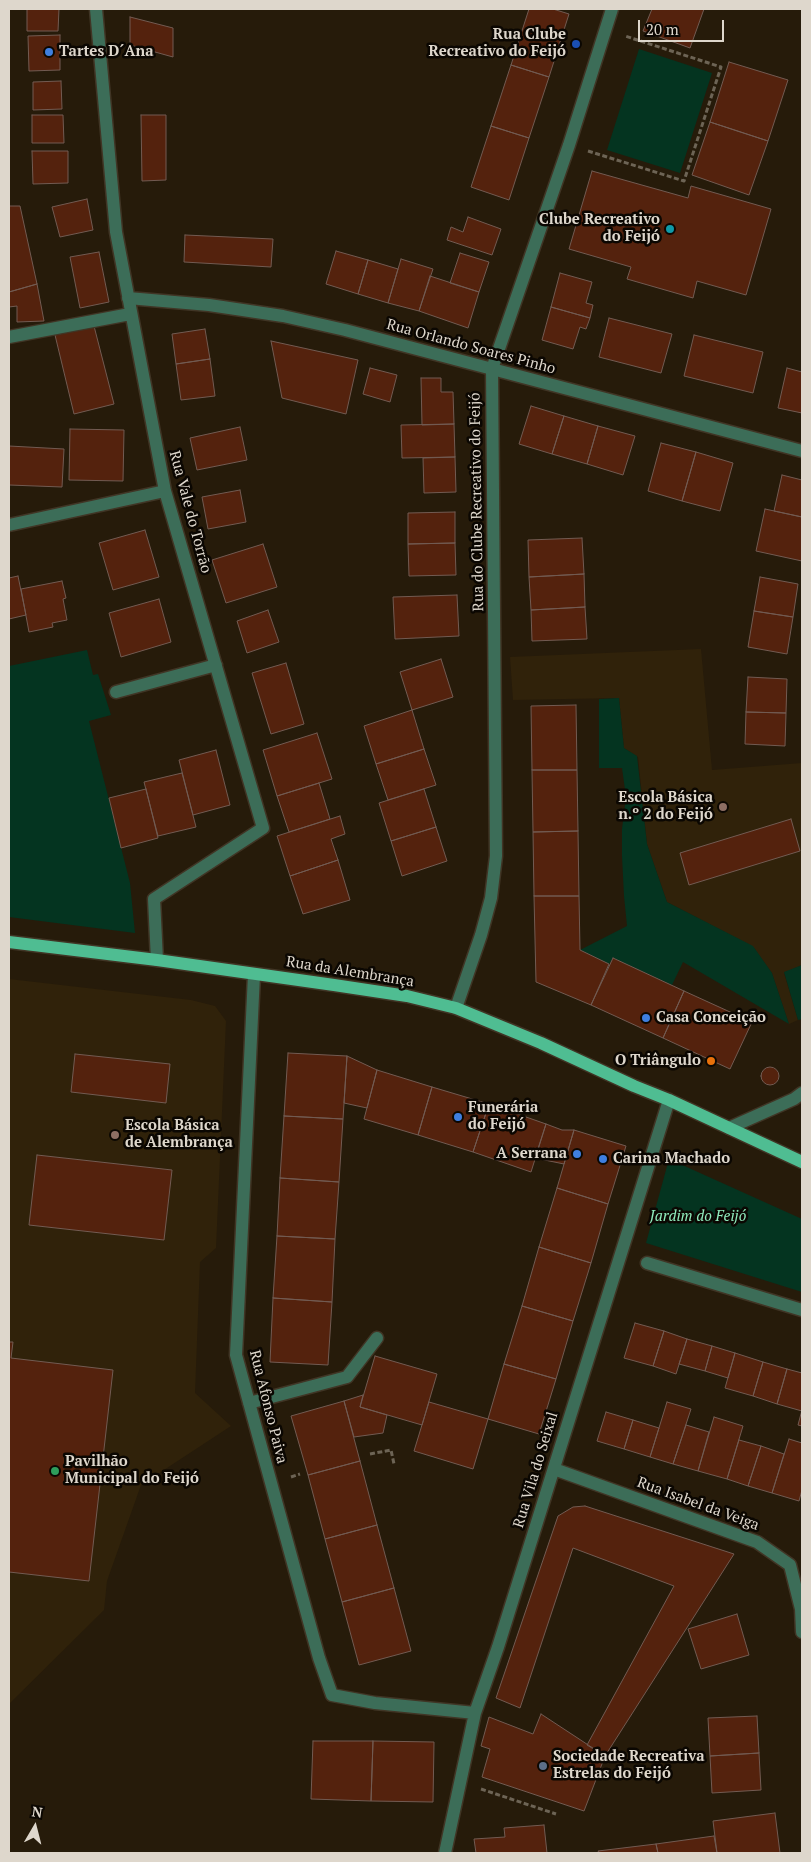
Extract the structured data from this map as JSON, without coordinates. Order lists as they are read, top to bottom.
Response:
{
  "streets": {
    "main road": ["Rua da Alembrança"],
    "street": [
      "Rua Orlando Soares Pinho",
      "Rua do Clube Recreativo do Feijó",
      "Rua Vale do Torrão",
      "Rua Afonso Paiva",
      "Rua Vila do Seixal",
      "Rua Isabel da Veiga"
    ]
  },
  "crossings": [
    ["Rua Orlando Soares Pinho", "Rua do Clube Recreativo do Feijó"],
    ["Rua Orlando Soares Pinho", "Rua Vale do Torrão"],
    ["Rua do Clube Recreativo do Feijó", "Rua da Alembrança"],
    ["Rua Vale do Torrão", "Rua da Alembrança"],
    ["Rua da Alembrança", "Rua Afonso Paiva"],
    ["Rua da Alembrança", "Rua Vila do Seixal"],
    ["Rua Afonso Paiva", "Rua Vila do Seixal"],
    ["Rua Vila do Seixal", "Rua Isabel da Veiga"]
  ],
  "parks": ["Jardim do Feijó"],
  "places": [
    "Rua Clube Recreativo do Feijó",
    "Tartes D´Ana",
    "Clube Recreativo do Feijó",
    "Escola Básica n.º 2 do Feijó",
    "Casa Conceição",
    "O Triângulo",
    "Funerária do Feijó",
    "Escola Básica de Alembrança",
    "A Serrana",
    "Carina Machado",
    "Pavilhão Municipal do Feijó",
    "Sociedade Recreativa Estrelas do Feijó"
  ],
  "scale_bar": "20 m",
  "north": "top"
}
